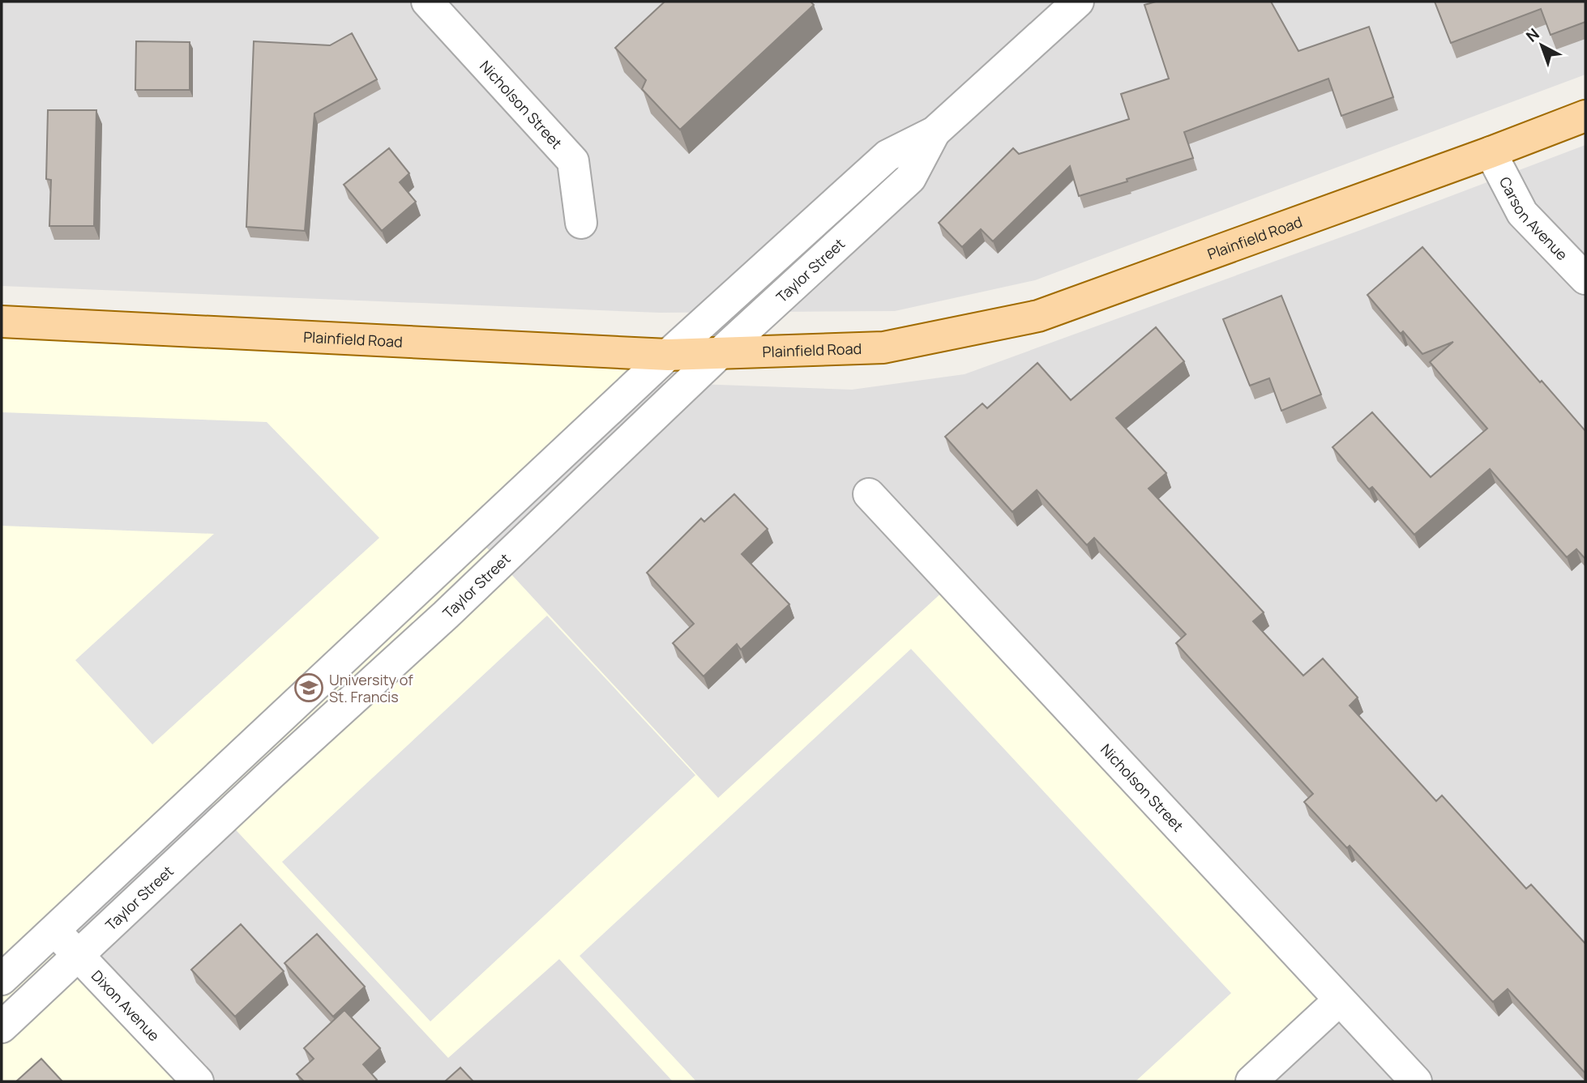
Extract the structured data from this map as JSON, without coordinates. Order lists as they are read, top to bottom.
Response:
{
  "streets": {
    "main road": ["Plainfield Road"],
    "street": [
      "Nicholson Street",
      "Carson Avenue",
      "Taylor Street",
      "Dixon Avenue"
    ]
  },
  "crossings": [
    ["Carson Avenue", "Plainfield Road"],
    ["Plainfield Road", "Taylor Street"],
    ["Taylor Street", "Dixon Avenue"]
  ],
  "places": {
    "school or university": ["University of St. Francis"]
  },
  "north": "top left"
}
